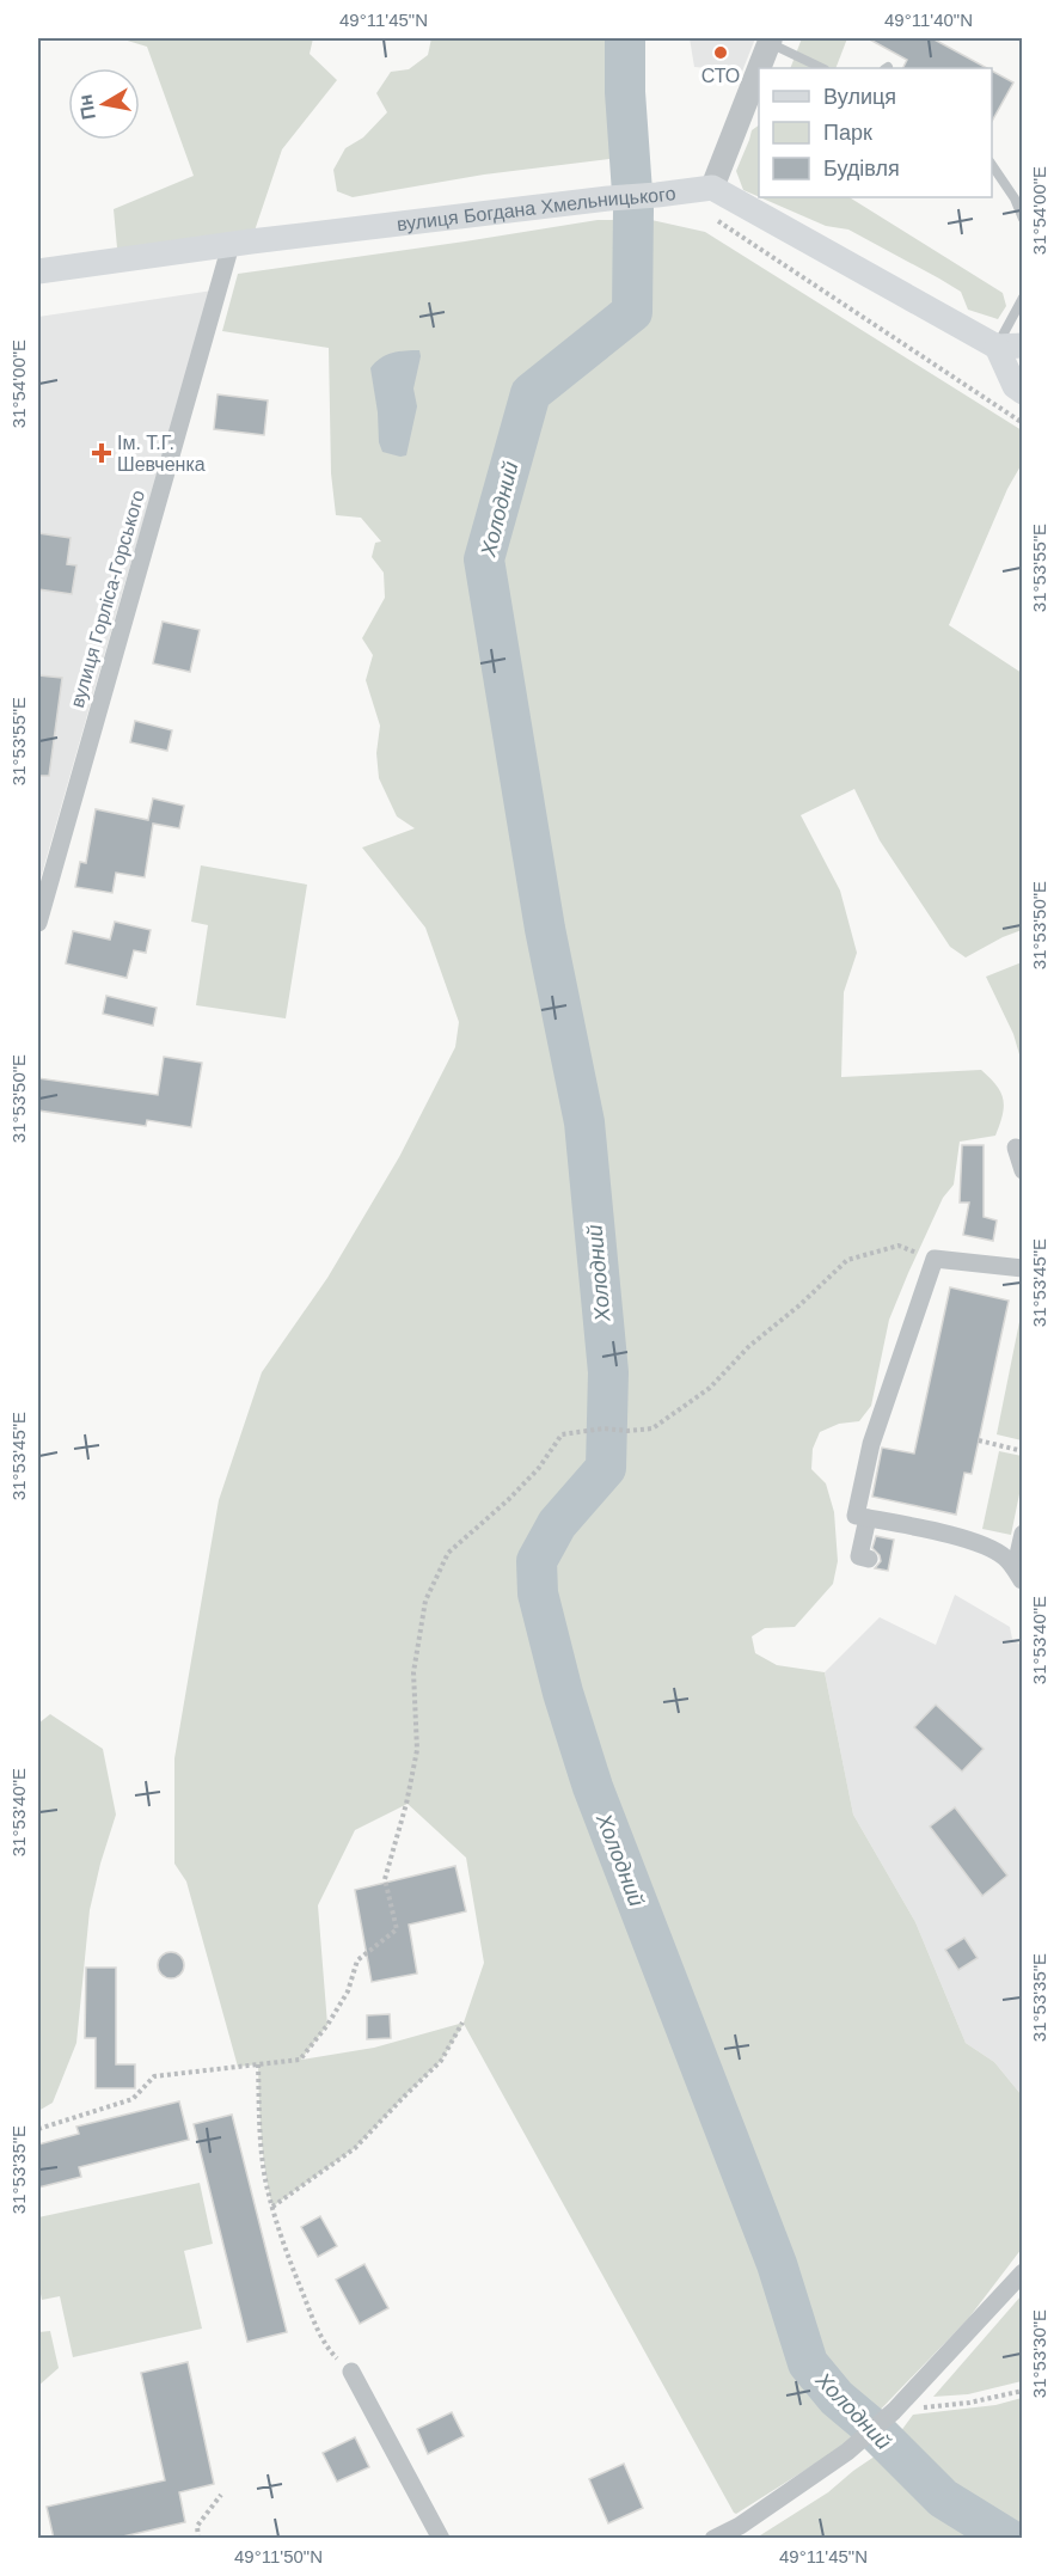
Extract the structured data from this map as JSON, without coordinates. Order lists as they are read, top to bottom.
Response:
{
  "streets": {
    "main road": ["вулиця Богдана Хмельницького"],
    "street": ["вулиця Горліса-Горського"]
  },
  "crossings": [
    ["вулиця Богдана Хмельницького", "вулиця Горліса-Горського"]
  ],
  "water": ["Холодний"],
  "places": {
    "other": ["СТО"],
    "health": ["Ім. Т.Г. Шевченка"]
  },
  "legend": ["Вулиця", "Парк", "Будівля"],
  "north": "left",
  "coordinates": [
    "49°11'45\"N",
    "49°11'40\"N",
    "31°54'00\"E",
    "31°53'55\"E",
    "31°53'50\"E",
    "31°53'45\"E",
    "31°53'40\"E",
    "31°53'35\"E",
    "31°53'30\"E",
    "49°11'50\"N"
  ]
}
